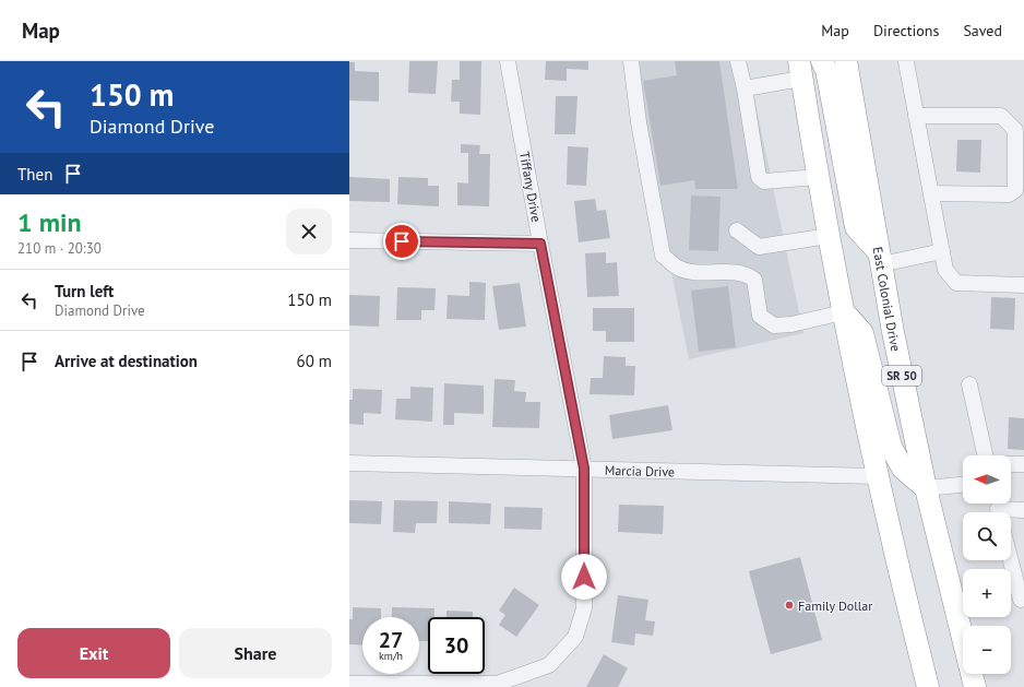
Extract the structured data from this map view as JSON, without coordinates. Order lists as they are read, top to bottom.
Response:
{
  "streets": {
    "highway": ["East Colonial Drive", "SR 50"],
    "street": ["Tiffany Drive", "Marcia Drive"]
  },
  "crossings": [
    ["Tiffany Drive", "Marcia Drive"]
  ],
  "places": ["Family Dollar"],
  "north": "left",
  "page": {
    "header": "Map",
    "nav": ["Map", "Directions", "Saved"],
    "turn": ["150 m", "Diamond Drive"],
    "then": "Then",
    "heading": ["1 min", "210 m · 20:30"],
    "list": [
      {
        "name": "Turn left",
        "note": "Diamond Drive",
        "value": "150 m"
      },
      {
        "name": "Arrive at destination",
        "value": "60 m"
      }
    ],
    "map_buttons": ["+", "−"],
    "speed": "27 km/h",
    "limit": "30",
    "buttons": ["Exit", "Share"]
  }
}
